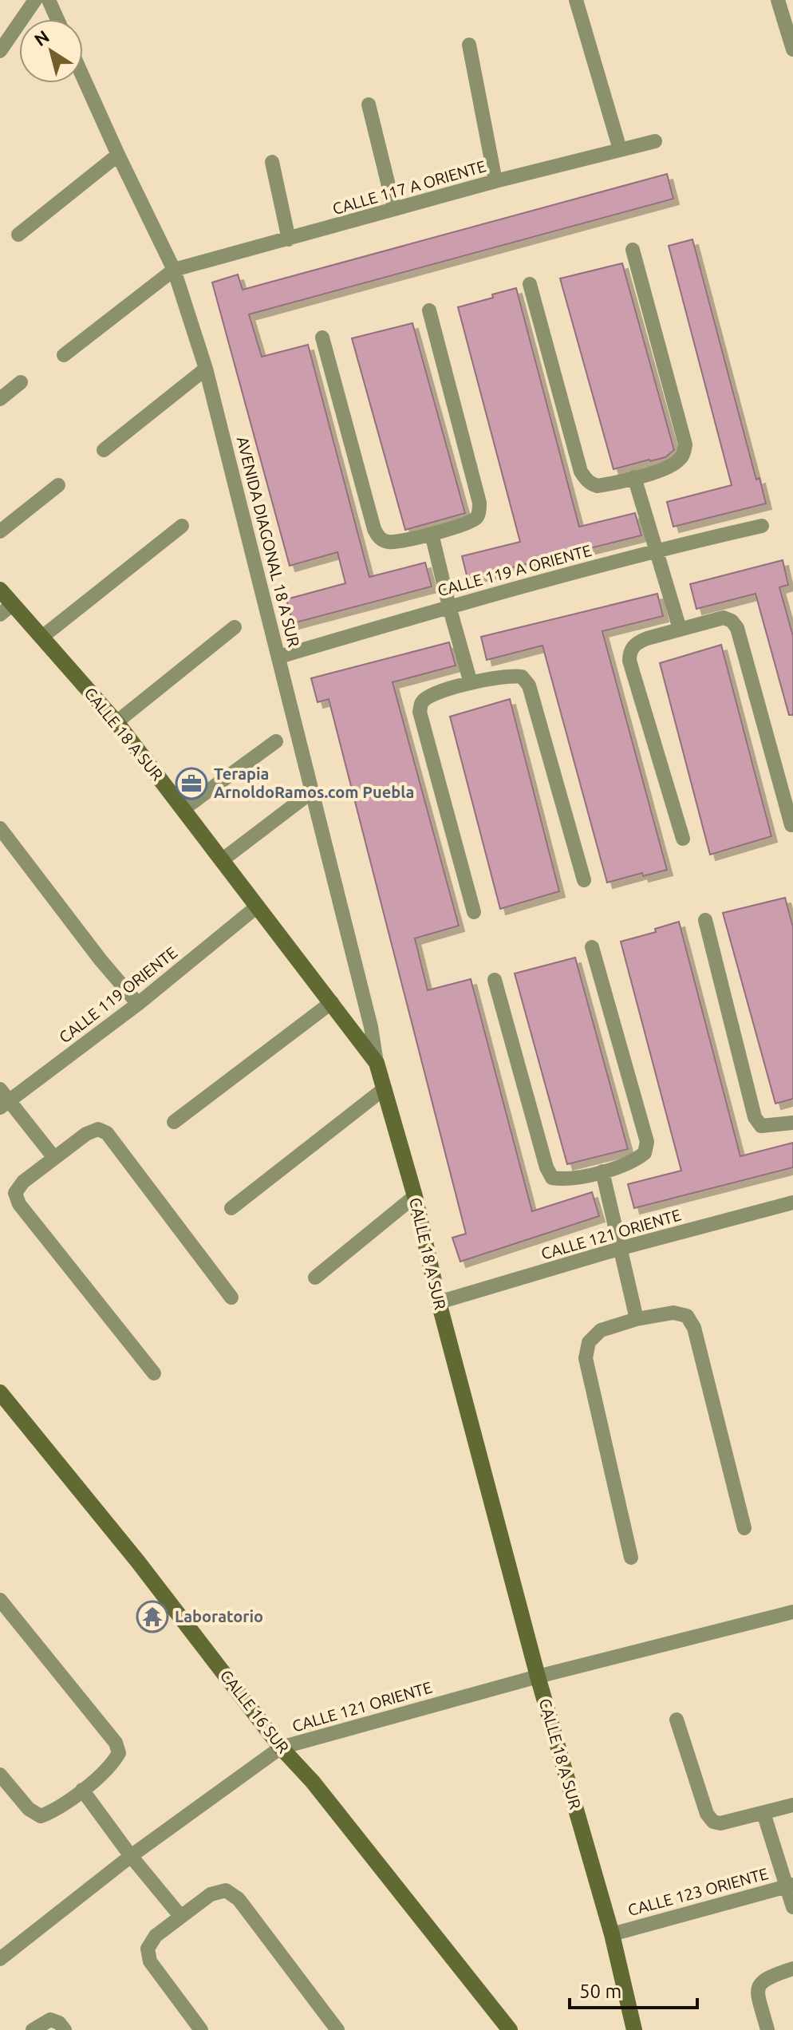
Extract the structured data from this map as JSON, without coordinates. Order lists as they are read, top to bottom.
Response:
{
  "streets": {
    "street": [
      "CALLE 117 A ORIENTE",
      "AVENIDA DIAGONAL 18 A SUR",
      "CALLE 119 A ORIENTE",
      "CALLE 18 A SUR",
      "CALLE 119 ORIENTE",
      "CALLE 121 ORIENTE",
      "CALLE 16 SUR",
      "CALLE 123 ORIENTE"
    ]
  },
  "crossings": [
    ["CALLE 117 A ORIENTE", "AVENIDA DIAGONAL 18 A SUR"],
    ["AVENIDA DIAGONAL 18 A SUR", "CALLE 119 A ORIENTE"],
    ["AVENIDA DIAGONAL 18 A SUR", "CALLE 18 A SUR"],
    ["CALLE 18 A SUR", "CALLE 119 ORIENTE"],
    ["CALLE 18 A SUR", "CALLE 121 ORIENTE"],
    ["CALLE 18 A SUR", "CALLE 123 ORIENTE"],
    ["CALLE 121 ORIENTE", "CALLE 16 SUR"]
  ],
  "places": {
    "office": ["Terapia ArnoldoRamos.com Puebla"],
    "temple": ["Laboratorio"]
  },
  "scale_bar": "50 m",
  "north": "top left"
}
